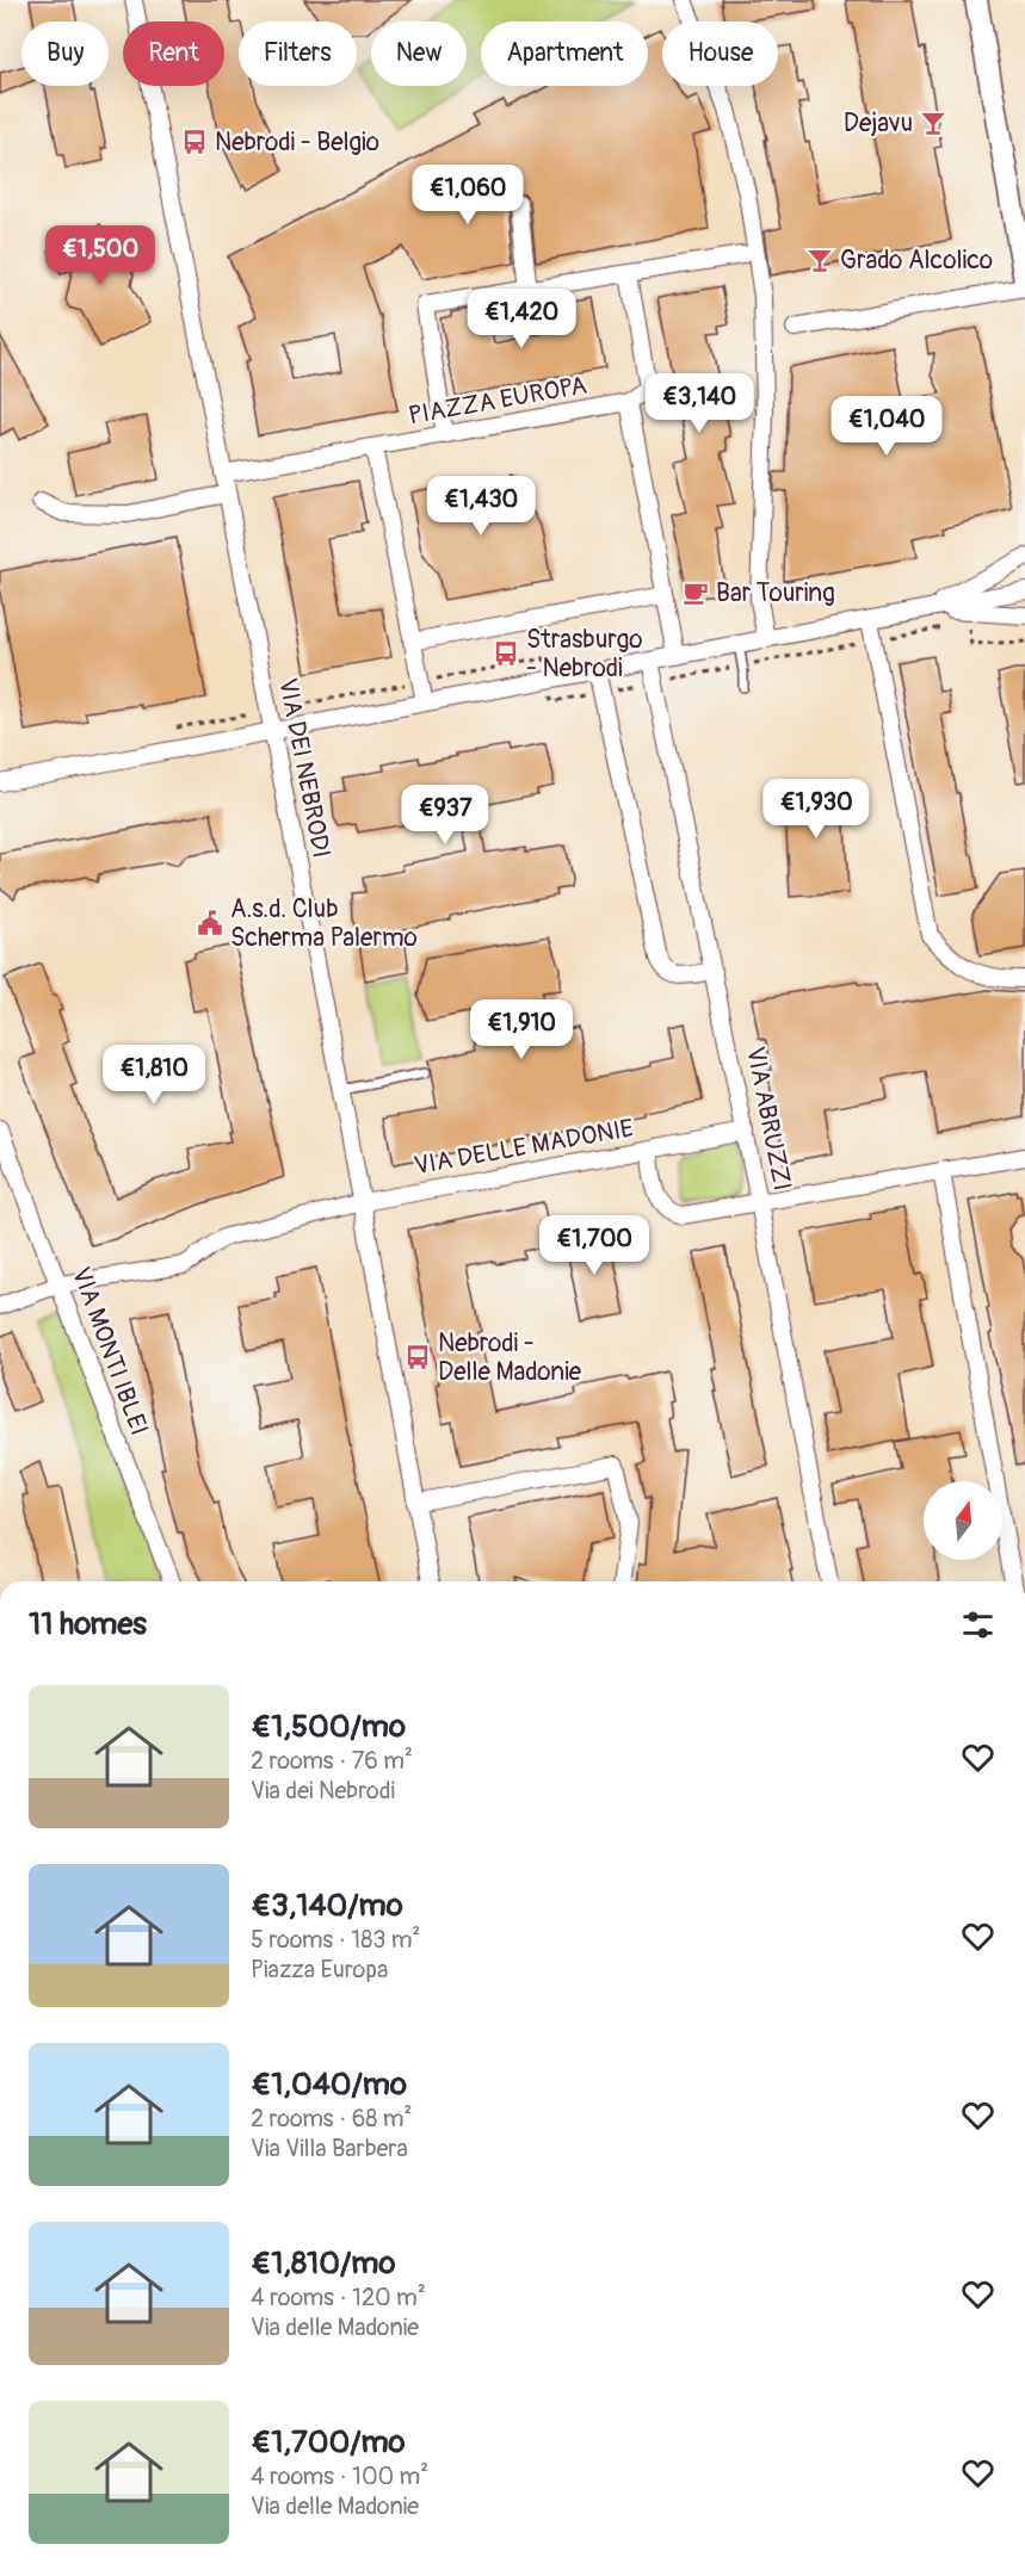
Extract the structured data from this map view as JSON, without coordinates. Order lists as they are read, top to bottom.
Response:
{
  "streets": {
    "street": [
      "PIAZZA EUROPA",
      "VIA DEI NEBRODI",
      "VIA ABRUZZI",
      "VIA DELLE MADONIE",
      "VIA MONTI IBLEI"
    ]
  },
  "crossings": [
    ["PIAZZA EUROPA", "VIA DEI NEBRODI"],
    ["VIA DEI NEBRODI", "VIA DELLE MADONIE"],
    ["VIA ABRUZZI", "VIA DELLE MADONIE"],
    ["VIA DELLE MADONIE", "VIA MONTI IBLEI"]
  ],
  "places": {
    "bar": ["Dejavu", "Grado Alcolico"],
    "bus stop": ["Nebrodi - Belgio", "Strasburgo - Nebrodi", "Nebrodi - Delle Madonie"],
    "cafe": ["Bar Touring"],
    "public building": ["A.s.d. Club Scherma Palermo"]
  },
  "north": "top",
  "page": {
    "chip": [
      "Buy",
      "Rent",
      "Filters",
      "New",
      "Apartment",
      "House"
    ],
    "price": [
      "€1,060",
      "€1,500",
      "€1,420",
      "€3,140",
      "€1,040",
      "€1,430",
      "€1,930",
      "€937",
      "€1,910",
      "€1,810",
      "€1,700"
    ],
    "heading": "11 homes",
    "list": [
      {
        "name": "€1,500/mo",
        "note": "2 rooms · 76 m² · Via dei Nebrodi"
      },
      {
        "name": "€3,140/mo",
        "note": "5 rooms · 183 m² · Piazza Europa"
      },
      {
        "name": "€1,040/mo",
        "note": "2 rooms · 68 m² · Via Villa Barbera"
      },
      {
        "name": "€1,810/mo",
        "note": "4 rooms · 120 m² · Via delle Madonie"
      },
      {
        "name": "€1,700/mo",
        "note": "4 rooms · 100 m² · Via delle Madonie"
      }
    ]
  }
}
